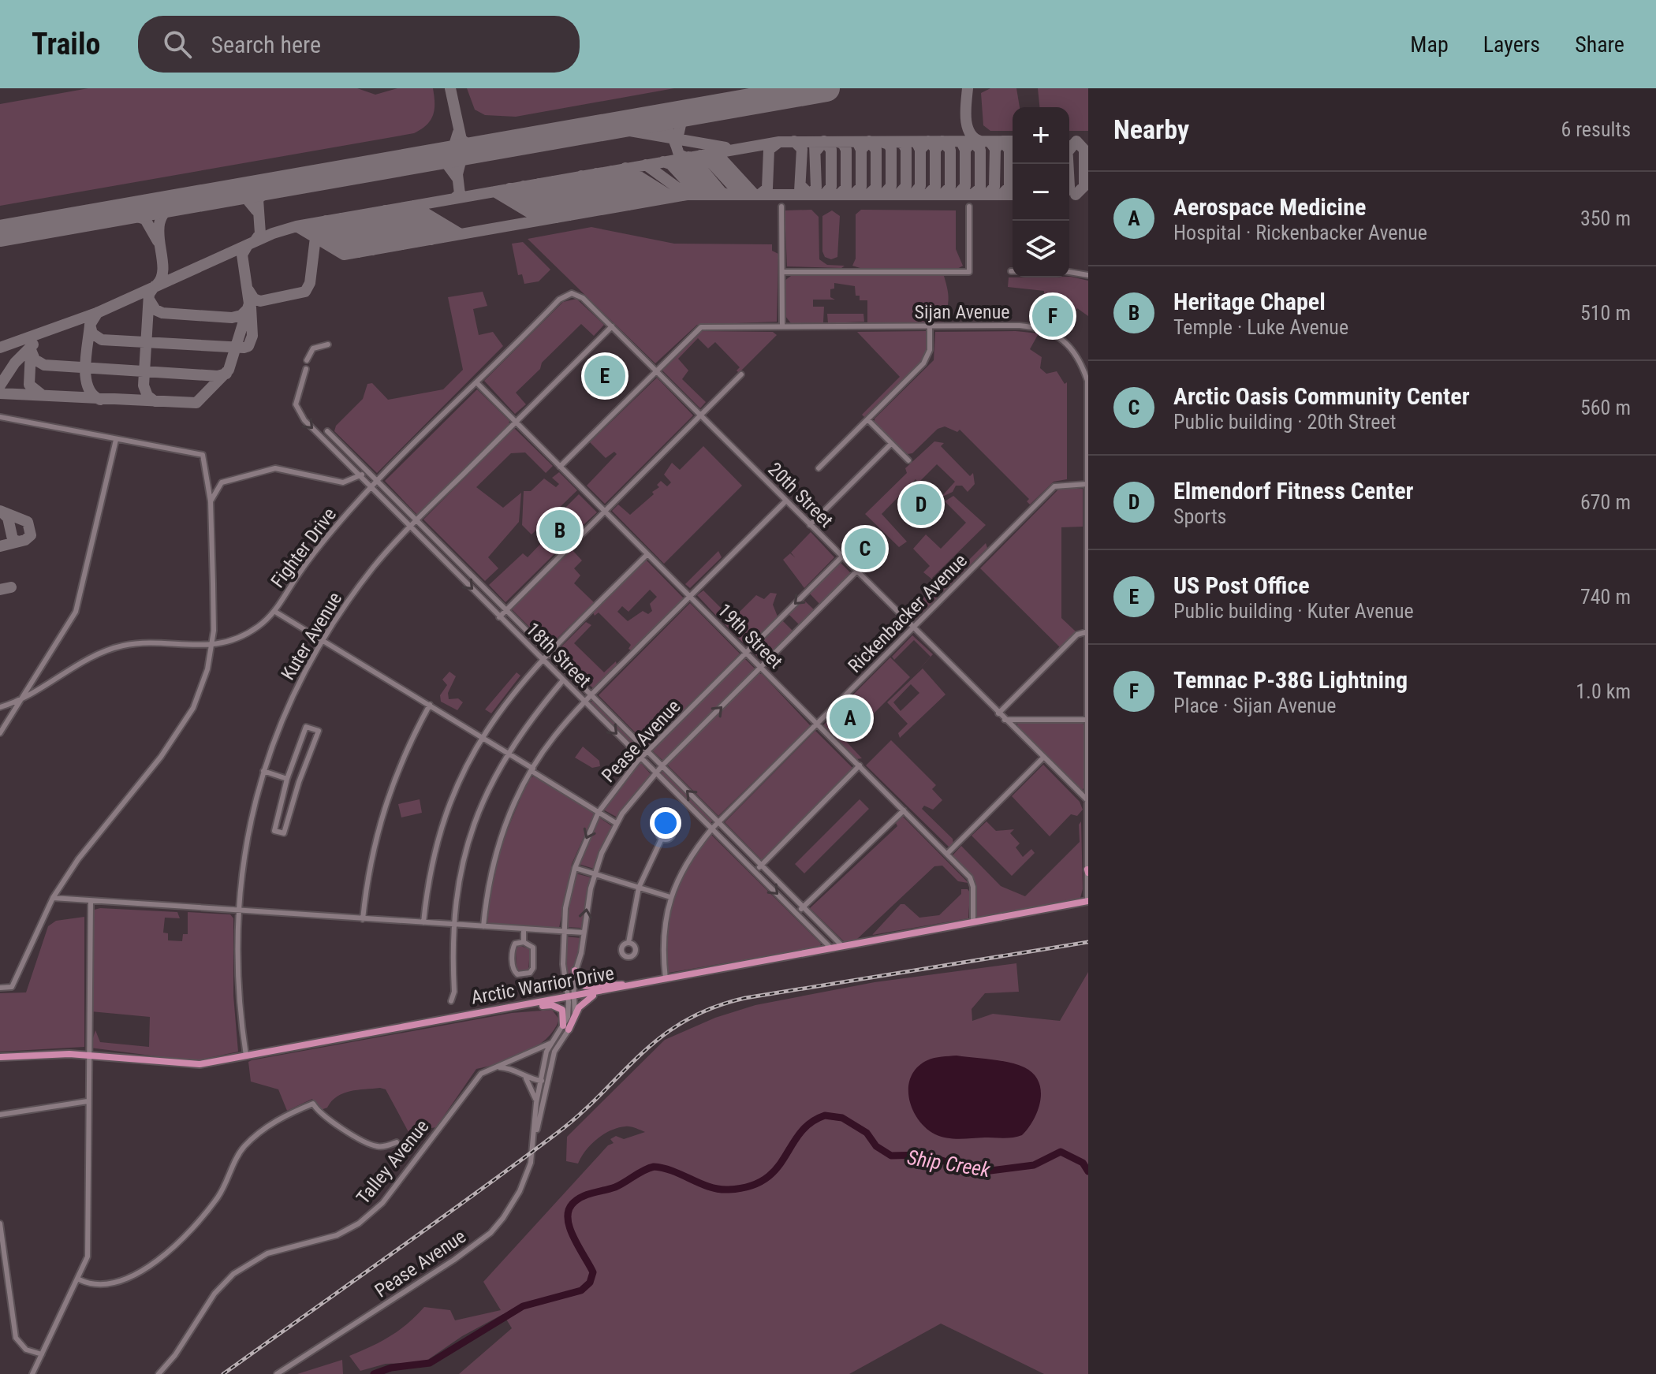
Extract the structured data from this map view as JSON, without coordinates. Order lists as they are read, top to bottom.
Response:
{
  "streets": {
    "main road": ["Arctic Warrior Drive"],
    "street": [
      "Sijan Avenue",
      "20th Street",
      "Fighter Drive",
      "Rickenbacker Avenue",
      "Kuter Avenue",
      "19th Street",
      "18th Street",
      "Pease Avenue",
      "Talley Avenue"
    ]
  },
  "crossings": [
    ["Sijan Avenue", "20th Street"],
    ["Sijan Avenue", "Rickenbacker Avenue"],
    ["Sijan Avenue", "Arctic Warrior Drive"],
    ["20th Street", "Fighter Drive"],
    ["20th Street", "Rickenbacker Avenue"],
    ["20th Street", "Kuter Avenue"],
    ["20th Street", "Pease Avenue"],
    ["Fighter Drive", "19th Street"],
    ["Fighter Drive", "18th Street"],
    ["Rickenbacker Avenue", "19th Street"],
    ["Rickenbacker Avenue", "18th Street"],
    ["Rickenbacker Avenue", "Arctic Warrior Drive"],
    ["Kuter Avenue", "19th Street"],
    ["Kuter Avenue", "18th Street"],
    ["Kuter Avenue", "Arctic Warrior Drive"],
    ["19th Street", "Pease Avenue"],
    ["19th Street", "Arctic Warrior Drive"],
    ["18th Street", "Pease Avenue"],
    ["18th Street", "Arctic Warrior Drive"],
    ["Pease Avenue", "Arctic Warrior Drive"],
    ["Pease Avenue", "Talley Avenue"]
  ],
  "water": ["Ship Creek"],
  "page": {
    "header": "Trailo",
    "search": "Search here",
    "nav": ["Map", "Layers", "Share"],
    "heading": ["Nearby", "6 results"],
    "map_buttons": ["+", "−"],
    "list": [
      {
        "mark": "A",
        "name": "Aerospace Medicine",
        "note": "Hospital · Rickenbacker Avenue",
        "value": "350 m"
      },
      {
        "mark": "B",
        "name": "Heritage Chapel",
        "note": "Temple · Luke Avenue",
        "value": "510 m"
      },
      {
        "mark": "C",
        "name": "Arctic Oasis Community Center",
        "note": "Public building · 20th Street",
        "value": "560 m"
      },
      {
        "mark": "D",
        "name": "Elmendorf Fitness Center",
        "note": "Sports",
        "value": "670 m"
      },
      {
        "mark": "E",
        "name": "US Post Office",
        "note": "Public building · Kuter Avenue",
        "value": "740 m"
      },
      {
        "mark": "F",
        "name": "Temnac P-38G Lightning",
        "note": "Place · Sijan Avenue",
        "value": "1.0 km"
      }
    ],
    "pins": [
      "F",
      "E",
      "D",
      "B",
      "C",
      "A"
    ]
  }
}
